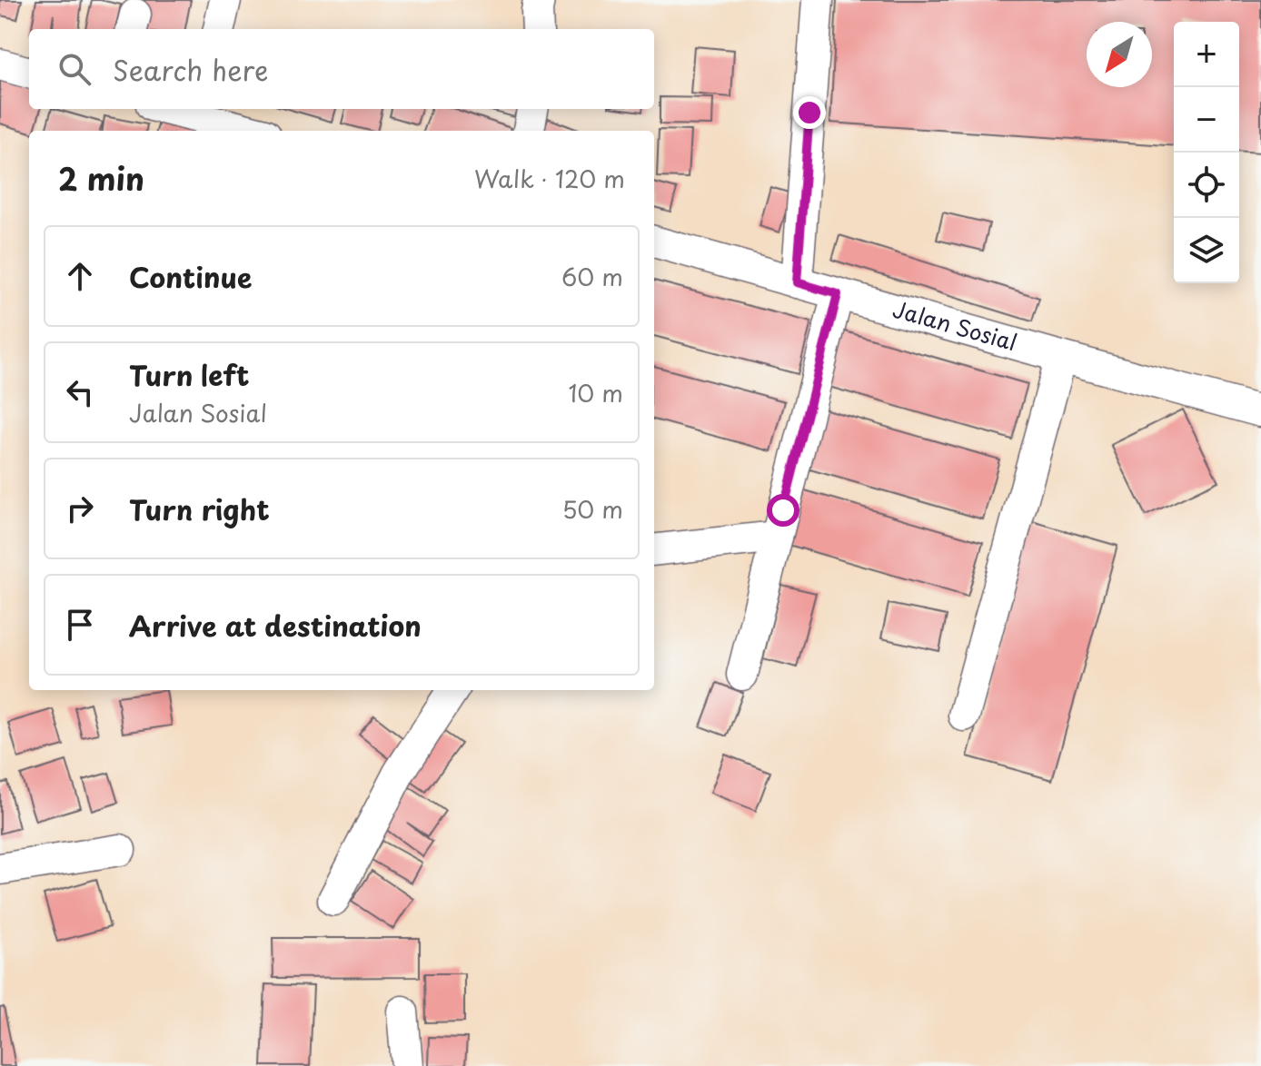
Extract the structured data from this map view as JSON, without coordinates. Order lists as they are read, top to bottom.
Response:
{
  "streets": {
    "street": ["Jalan Sosial"]
  },
  "north": "bottom left",
  "page": {
    "map_buttons": ["+", "−"],
    "search": "Search here",
    "heading": ["2 min", "Walk · 120 m"],
    "list": [
      ["Continue", "60 m"],
      ["Turn left", "Jalan Sosial", "10 m"],
      ["Turn right", "50 m"],
      "Arrive at destination"
    ]
  }
}
